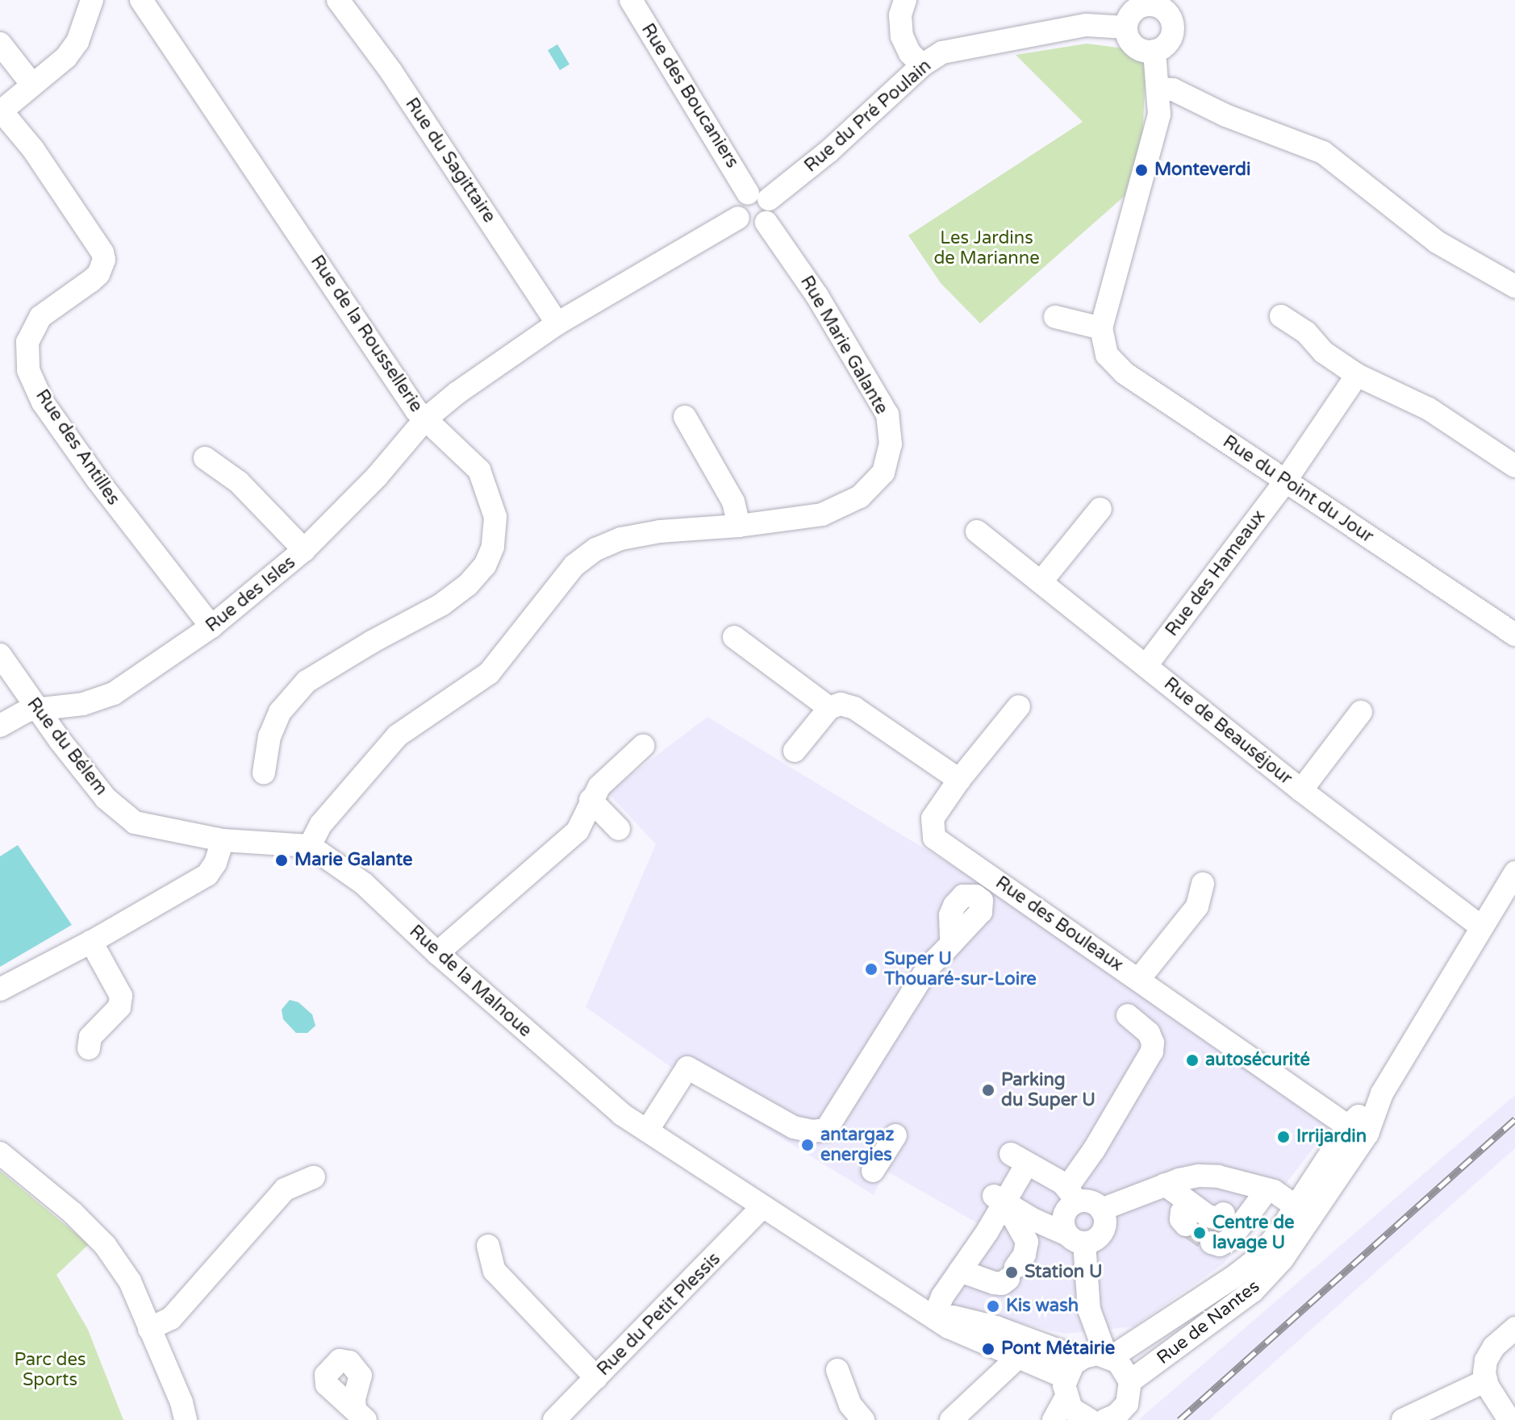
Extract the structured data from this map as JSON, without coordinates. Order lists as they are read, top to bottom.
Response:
{
  "streets": {
    "street": [
      "Rue des Boucaniers",
      "Rue du Pré Poulain",
      "Rue du Sagittaire",
      "Rue de la Roussellerie",
      "Rue Marie Galante",
      "Rue des Antilles",
      "Rue du Point du Jour",
      "Rue des Hameaux",
      "Rue des Isles",
      "Rue de Beauséjour",
      "Rue du Bélem",
      "Rue des Bouleaux",
      "Rue de la Malnoue",
      "Rue du Petit Plessis",
      "Rue de Nantes"
    ]
  },
  "crossings": [
    ["Rue des Boucaniers", "Rue du Pré Poulain"],
    ["Rue des Boucaniers", "Rue Marie Galante"],
    ["Rue du Pré Poulain", "Rue Marie Galante"],
    ["Rue de la Roussellerie", "Rue des Isles"],
    ["Rue Marie Galante", "Rue de la Malnoue"],
    ["Rue des Antilles", "Rue des Isles"],
    ["Rue du Point du Jour", "Rue des Hameaux"],
    ["Rue des Hameaux", "Rue de Beauséjour"],
    ["Rue des Isles", "Rue du Bélem"],
    ["Rue de Beauséjour", "Rue de Nantes"],
    ["Rue des Bouleaux", "Rue de Nantes"],
    ["Rue de la Malnoue", "Rue du Petit Plessis"],
    ["Rue de la Malnoue", "Rue de Nantes"]
  ],
  "parks": ["Les Jardins de Marianne", "Parc des Sports"],
  "places": [
    "Monteverdi",
    "Marie Galante",
    "Super U Thouaré-sur-Loire",
    "autosécurité",
    "Parking du Super U",
    "Irrijardin",
    "antargaz energies",
    "Centre de lavage U",
    "Station U",
    "Kis wash",
    "Pont Métairie"
  ]
}
